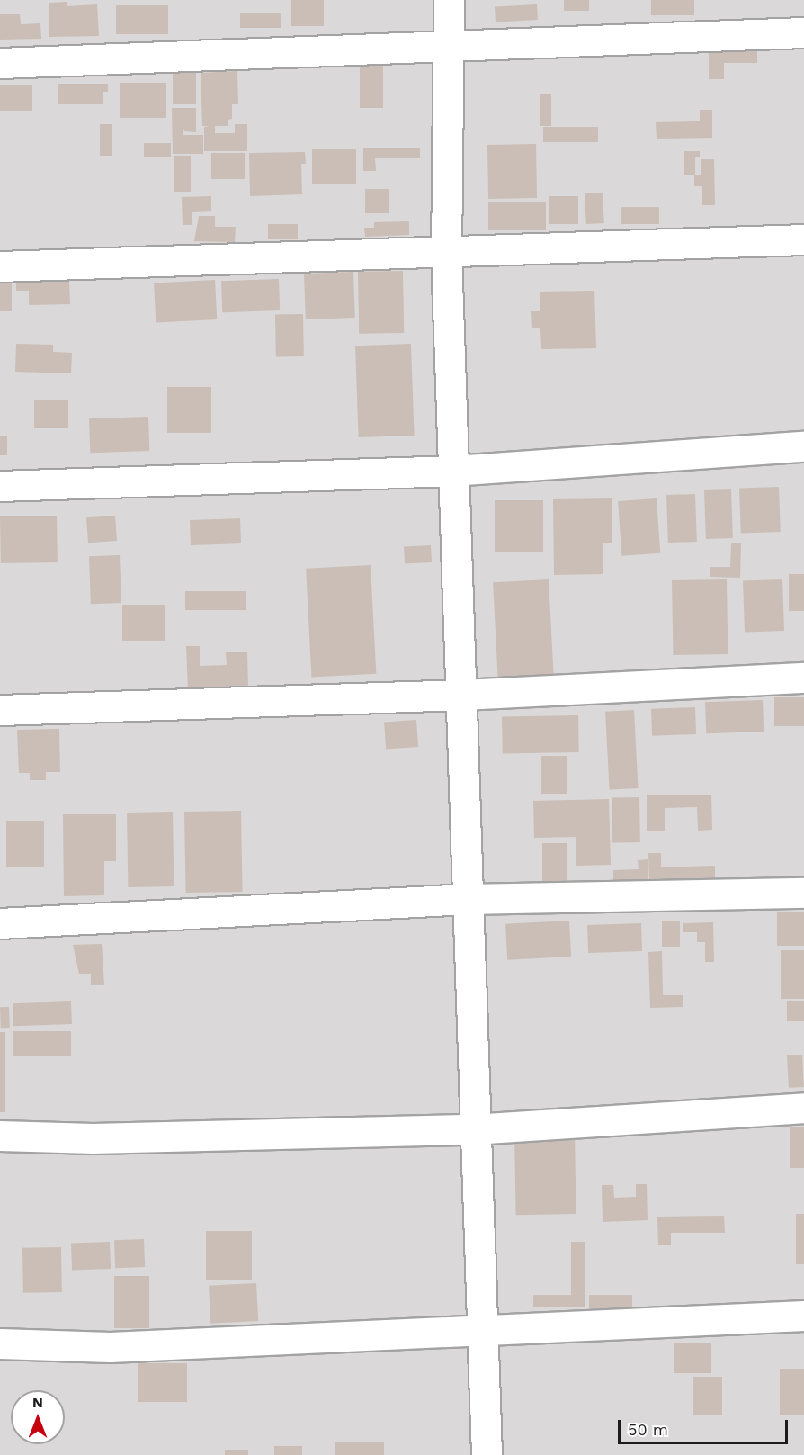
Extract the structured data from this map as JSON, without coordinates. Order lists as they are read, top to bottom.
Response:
{
  "scale_bar": "50 m",
  "north": "top"
}
